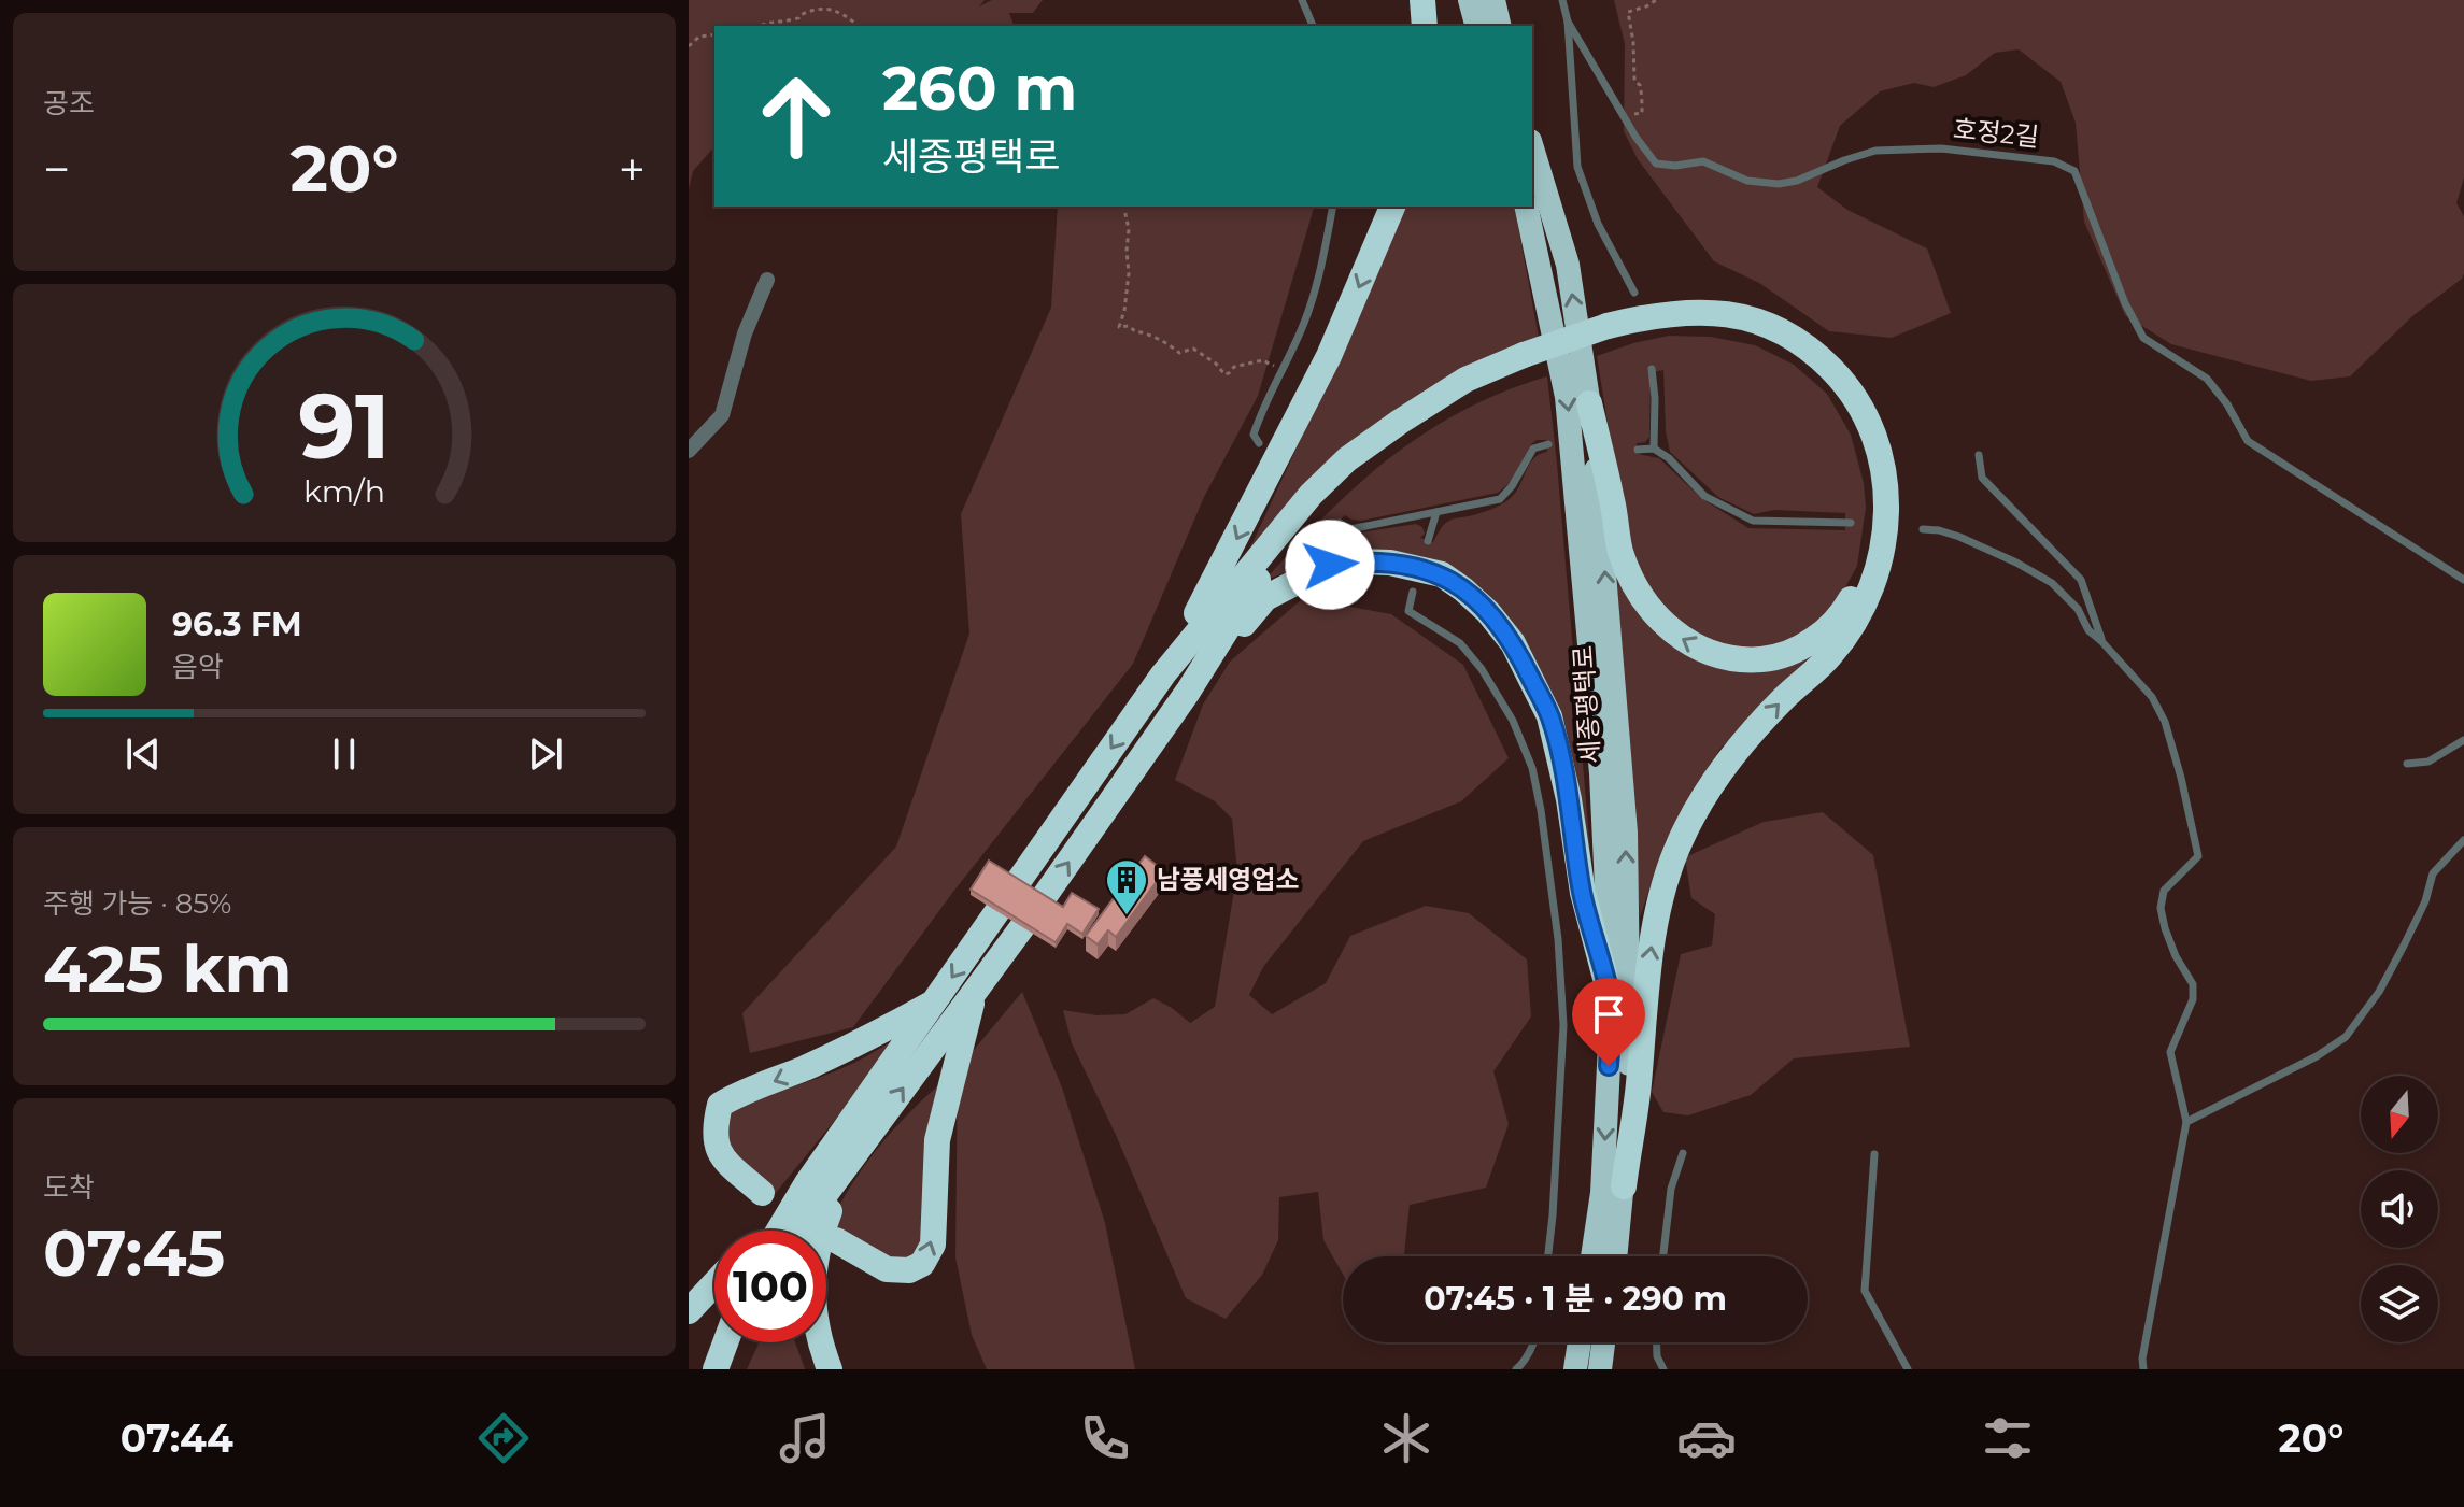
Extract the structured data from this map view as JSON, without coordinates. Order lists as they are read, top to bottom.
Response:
{
  "streets": {
    "highway": ["세종평택로"],
    "lane": ["호정2길"]
  },
  "places": {
    "building": ["남풍세영업소"]
  },
  "north": "bottom",
  "page": {
    "tile": [
      "공조",
      ["주행 가능 · 85%", "425 km"],
      ["도착", "07:45"]
    ],
    "turn": ["260 m", "세종평택로"],
    "heat": ["−", "20°", "+"],
    "song": ["96.3 FM", "음악"],
    "limit": "100",
    "trip": "07:45 · 1 분 · 290 m",
    "tabs": ["07:44", "20°"],
    "gauge": ["91", "km/h"]
  }
}
